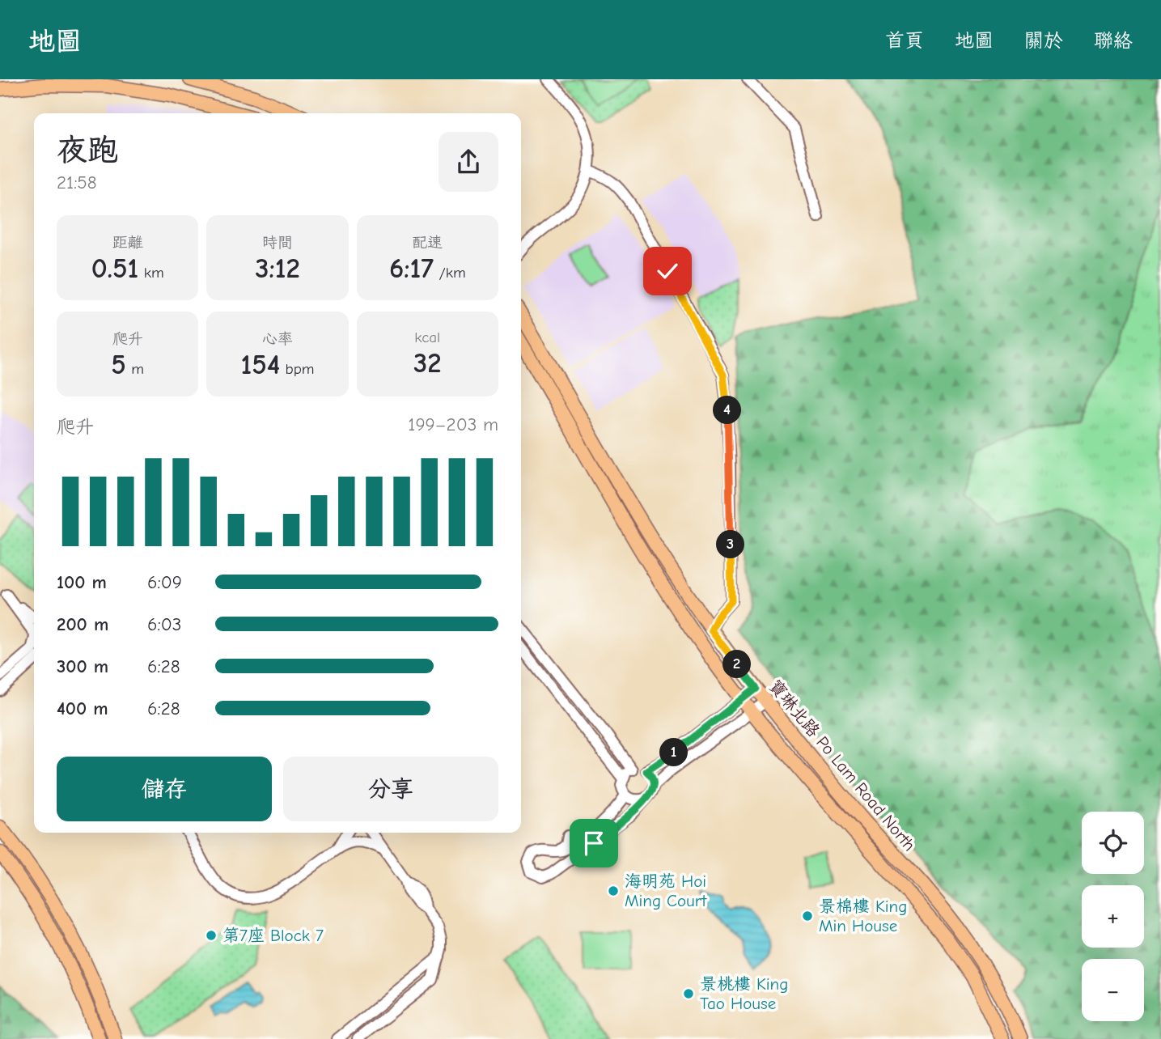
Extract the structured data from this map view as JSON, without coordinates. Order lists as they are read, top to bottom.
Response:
{
  "streets": {
    "main road": ["寶琳北路 Po Lam Road North"]
  },
  "places": [
    "海明苑 Hoi Ming Court",
    "景棉樓 King Min House",
    "第7座 Block 7",
    "景桃樓 King Tao House"
  ],
  "page": {
    "header": "地圖",
    "nav": [
      "首頁",
      "地圖",
      "關於",
      "聯絡"
    ],
    "heading": ["夜跑", "21:58"],
    "stats": [
      ["距離", "0.51 km"],
      ["時間", "3:12"],
      ["配速", "6:17 /km"],
      ["爬升", "5 m"],
      ["心率", "154 bpm"],
      ["kcal", "32"]
    ],
    "pins": [
      "4",
      "3",
      "2",
      "1"
    ],
    "chart": ["爬升", "199–203 m"],
    "list": [
      {
        "name": "100 m",
        "note": "6:09"
      },
      {
        "name": "200 m",
        "note": "6:03"
      },
      {
        "name": "300 m",
        "note": "6:28"
      },
      {
        "name": "400 m",
        "note": "6:28"
      }
    ],
    "buttons": ["儲存", "分享"],
    "map_buttons": ["+", "−"]
  }
}
